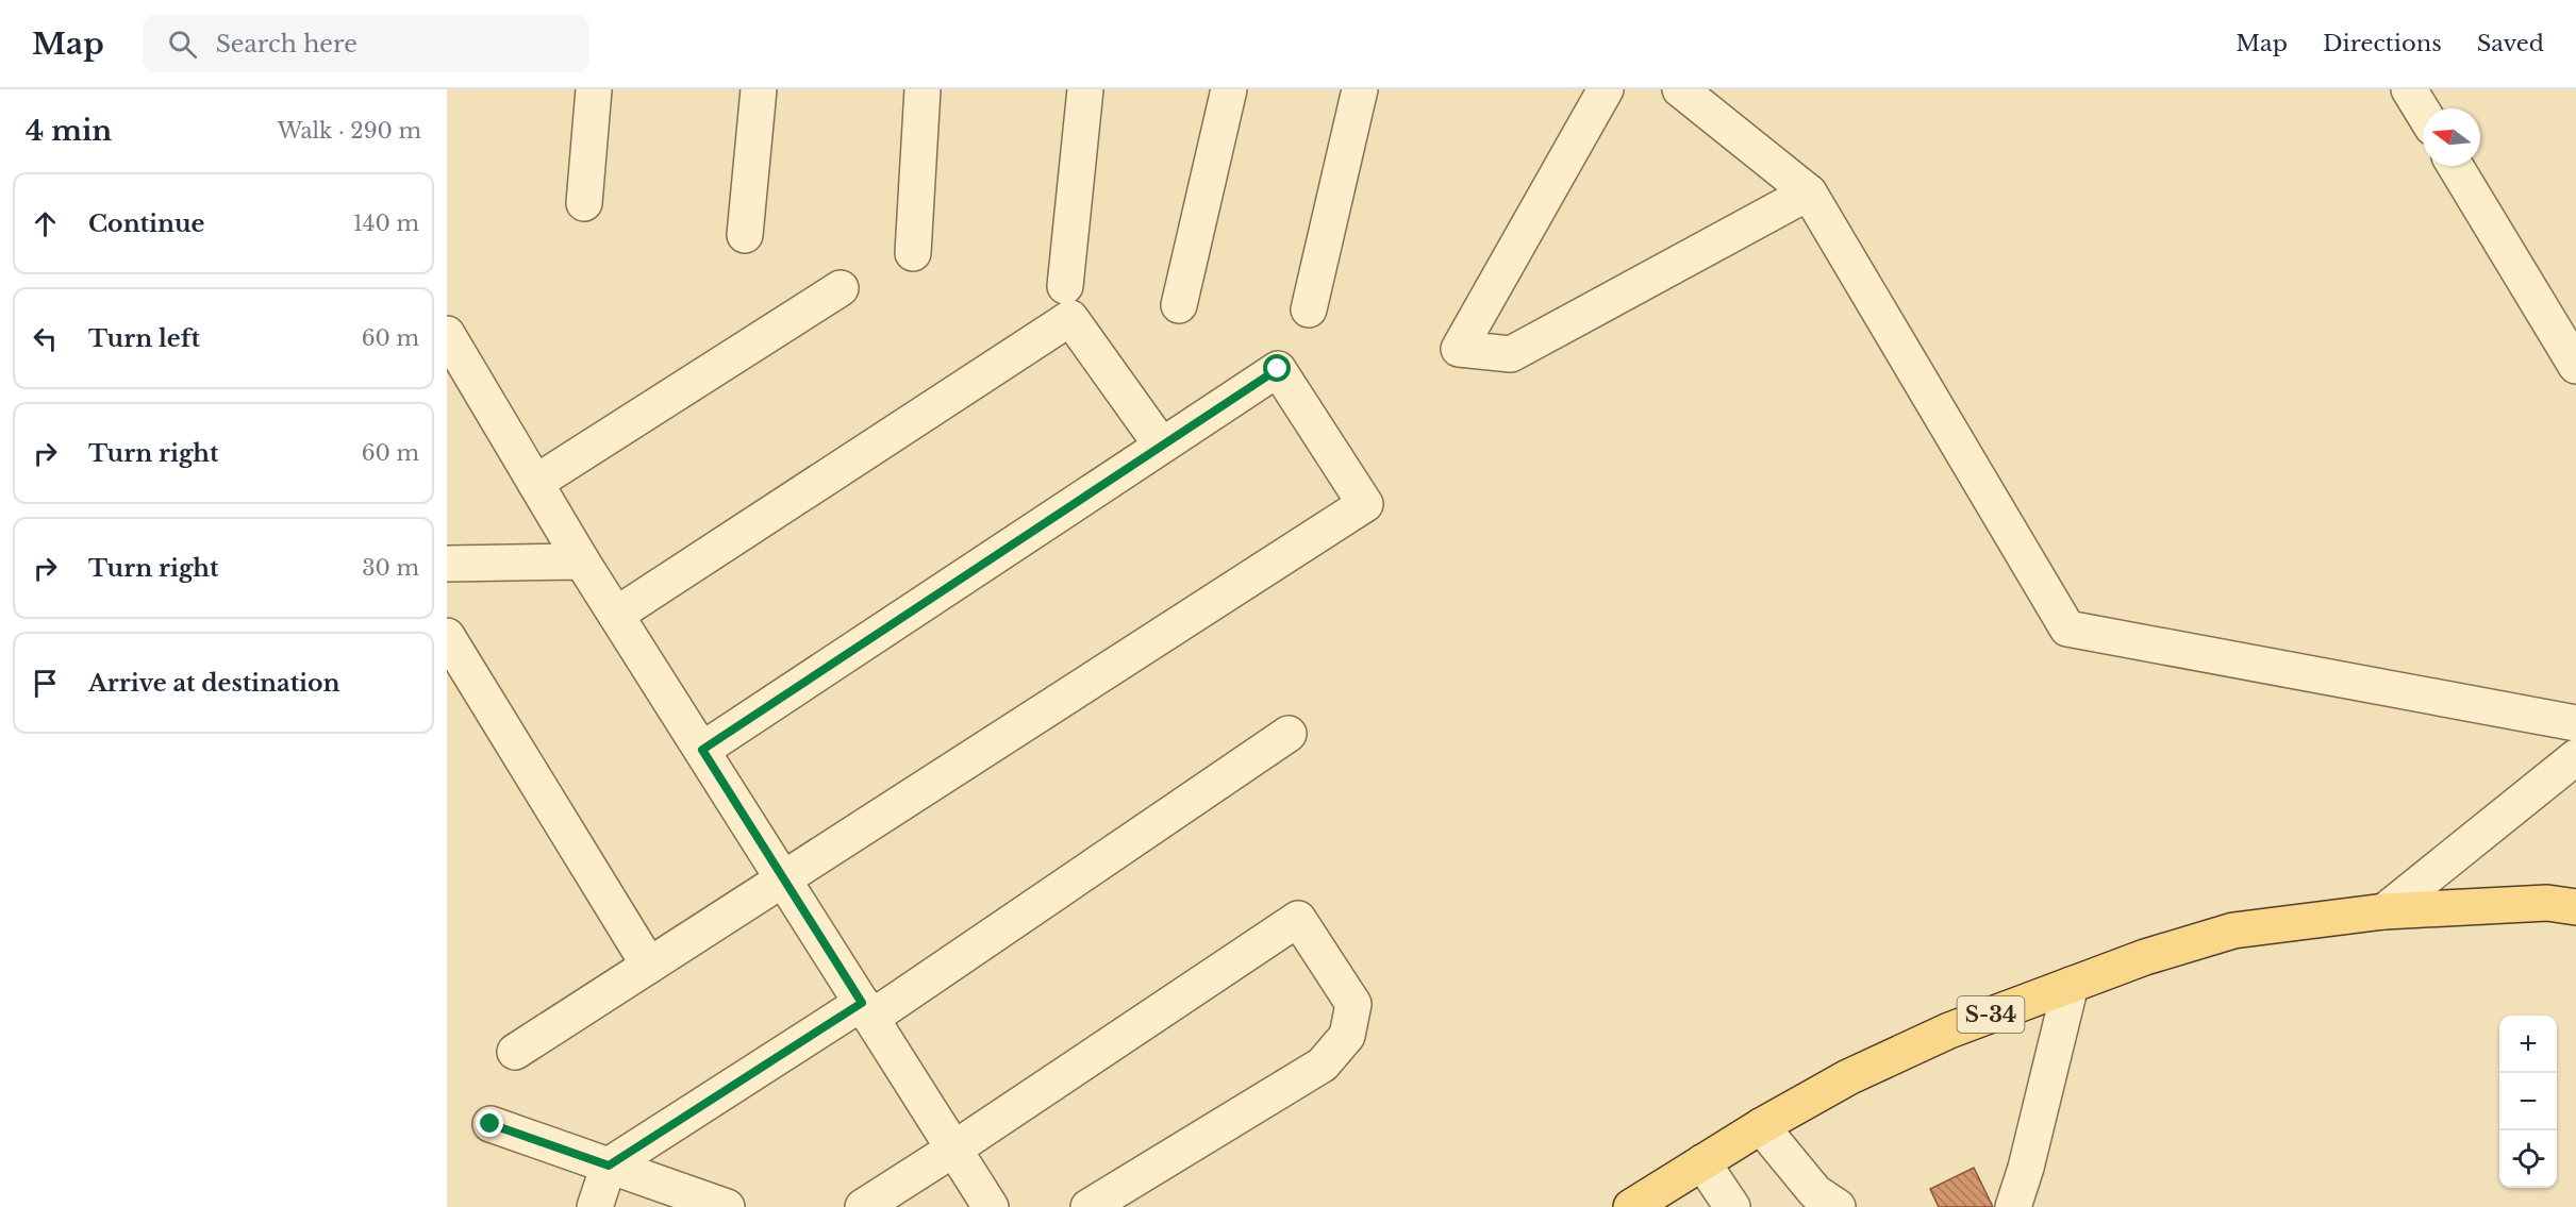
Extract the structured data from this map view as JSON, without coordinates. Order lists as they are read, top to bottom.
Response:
{
  "streets": {
    "main road": ["S-34"]
  },
  "north": "left",
  "page": {
    "header": "Map",
    "search": "Search here",
    "nav": ["Map", "Directions", "Saved"],
    "heading": ["4 min", "Walk · 290 m"],
    "list": [
      ["Continue", "140 m"],
      ["Turn left", "60 m"],
      ["Turn right", "60 m"],
      ["Turn right", "30 m"],
      "Arrive at destination"
    ],
    "map_buttons": ["+", "−"]
  }
}
